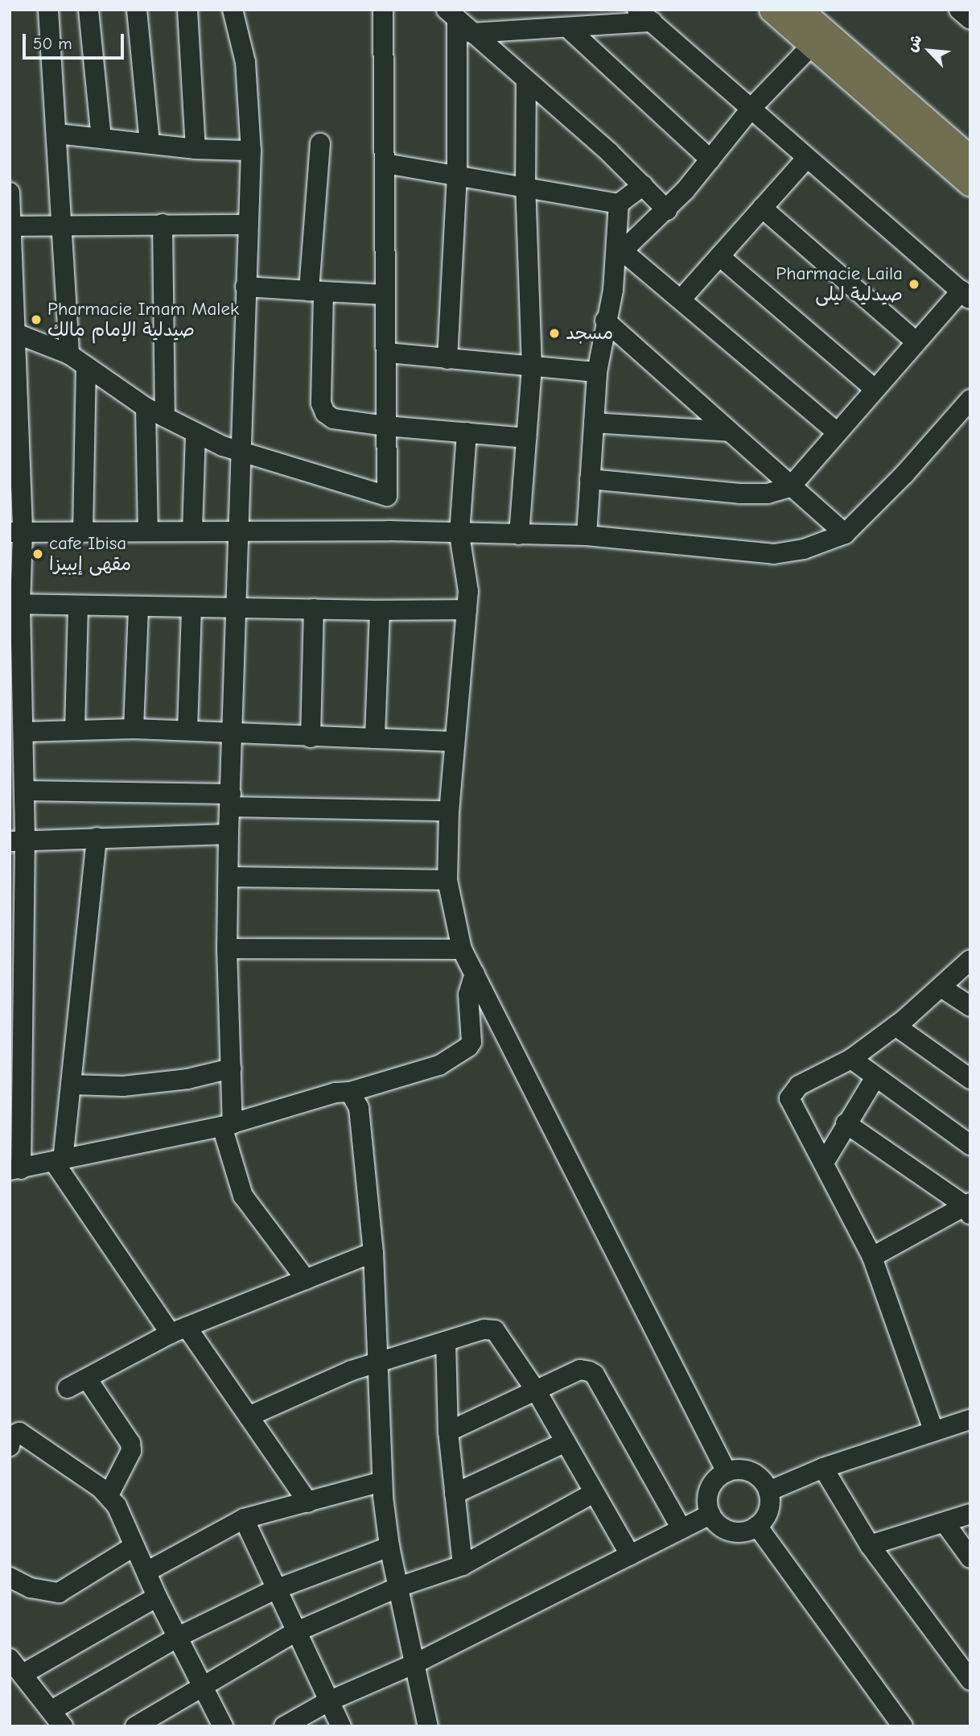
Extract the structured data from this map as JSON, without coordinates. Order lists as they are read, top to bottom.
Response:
{
  "places": [
    "Pharmacie Laila صيدلية ليلى",
    "Pharmacie Imam Malek صيدلية الإمام مالك",
    "مسجد",
    "cafe Ibisa مقهى إيبيزا"
  ],
  "scale_bar": "50 m",
  "north": "top left"
}
